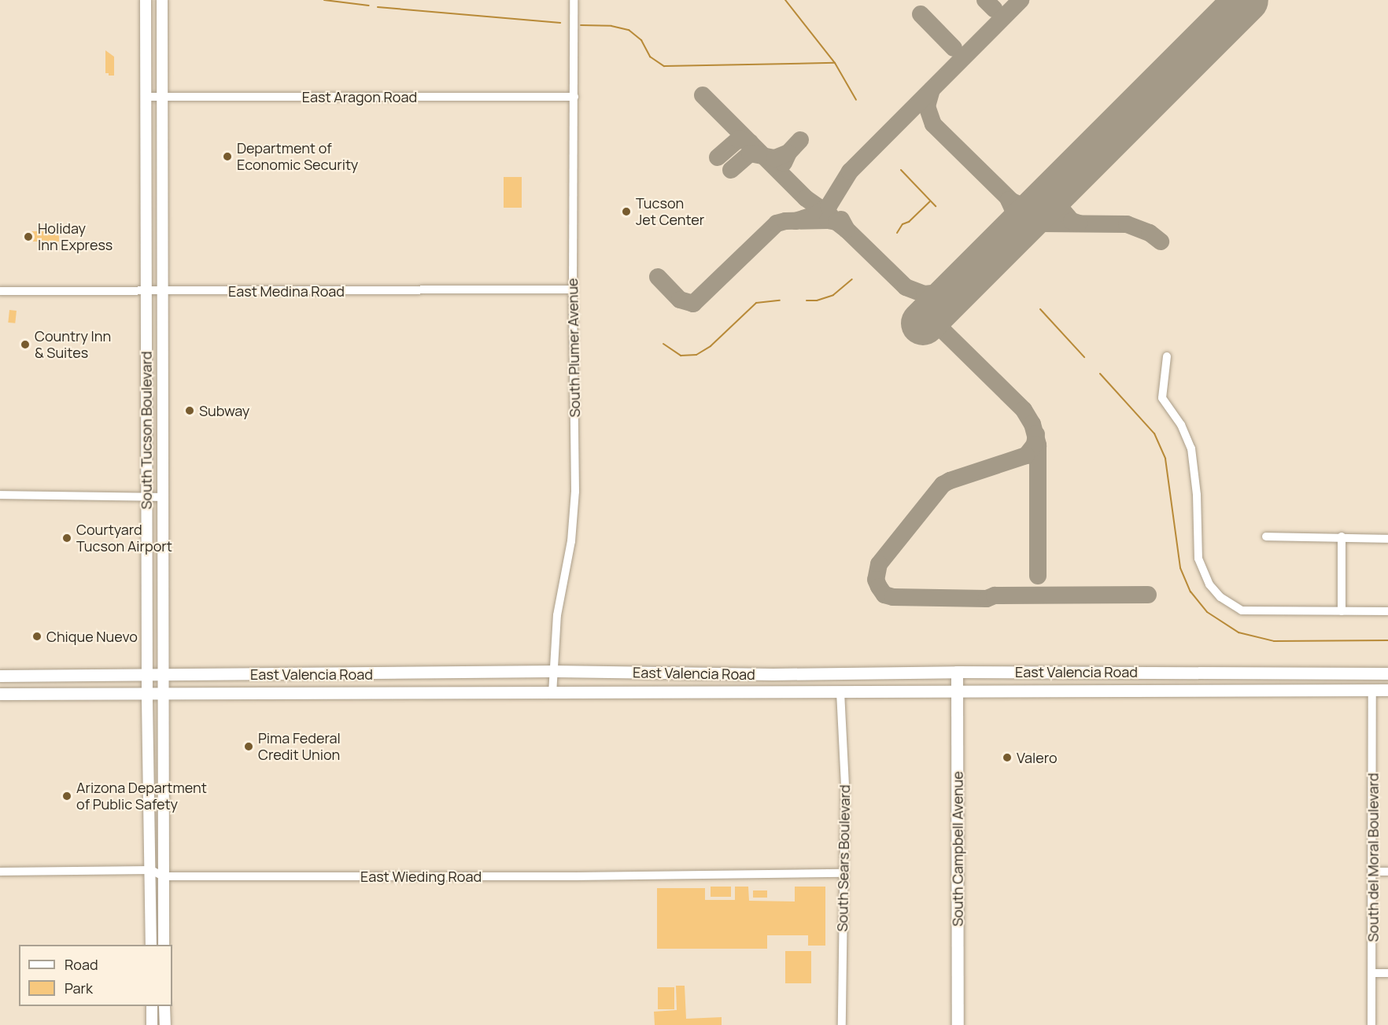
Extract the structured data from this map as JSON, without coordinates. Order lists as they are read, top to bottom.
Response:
{
  "streets": {
    "main road": ["South Tucson Boulevard", "East Valencia Road", "South Campbell Avenue"],
    "street": [
      "East Aragon Road",
      "East Medina Road",
      "South Plumer Avenue",
      "South del Moral Boulevard",
      "South Sears Boulevard",
      "East Wieding Road"
    ]
  },
  "crossings": [
    ["East Aragon Road", "South Plumer Avenue"],
    ["East Aragon Road", "South Tucson Boulevard"],
    ["East Medina Road", "South Plumer Avenue"],
    ["East Medina Road", "South Tucson Boulevard"],
    ["South Plumer Avenue", "East Valencia Road"],
    ["South Tucson Boulevard", "East Valencia Road"],
    ["South Tucson Boulevard", "East Wieding Road"],
    ["East Valencia Road", "South Campbell Avenue"],
    ["East Valencia Road", "South del Moral Boulevard"],
    ["East Valencia Road", "South Sears Boulevard"],
    ["South Sears Boulevard", "East Wieding Road"]
  ],
  "places": [
    "Department of Economic Security",
    "Tucson Jet Center",
    "Holiday Inn Express",
    "Country Inn & Suites",
    "Subway",
    "Courtyard Tucson Airport",
    "Chique Nuevo",
    "Pima Federal Credit Union",
    "Valero",
    "Arizona Department of Public Safety"
  ],
  "legend": ["Road", "Park"]
}
